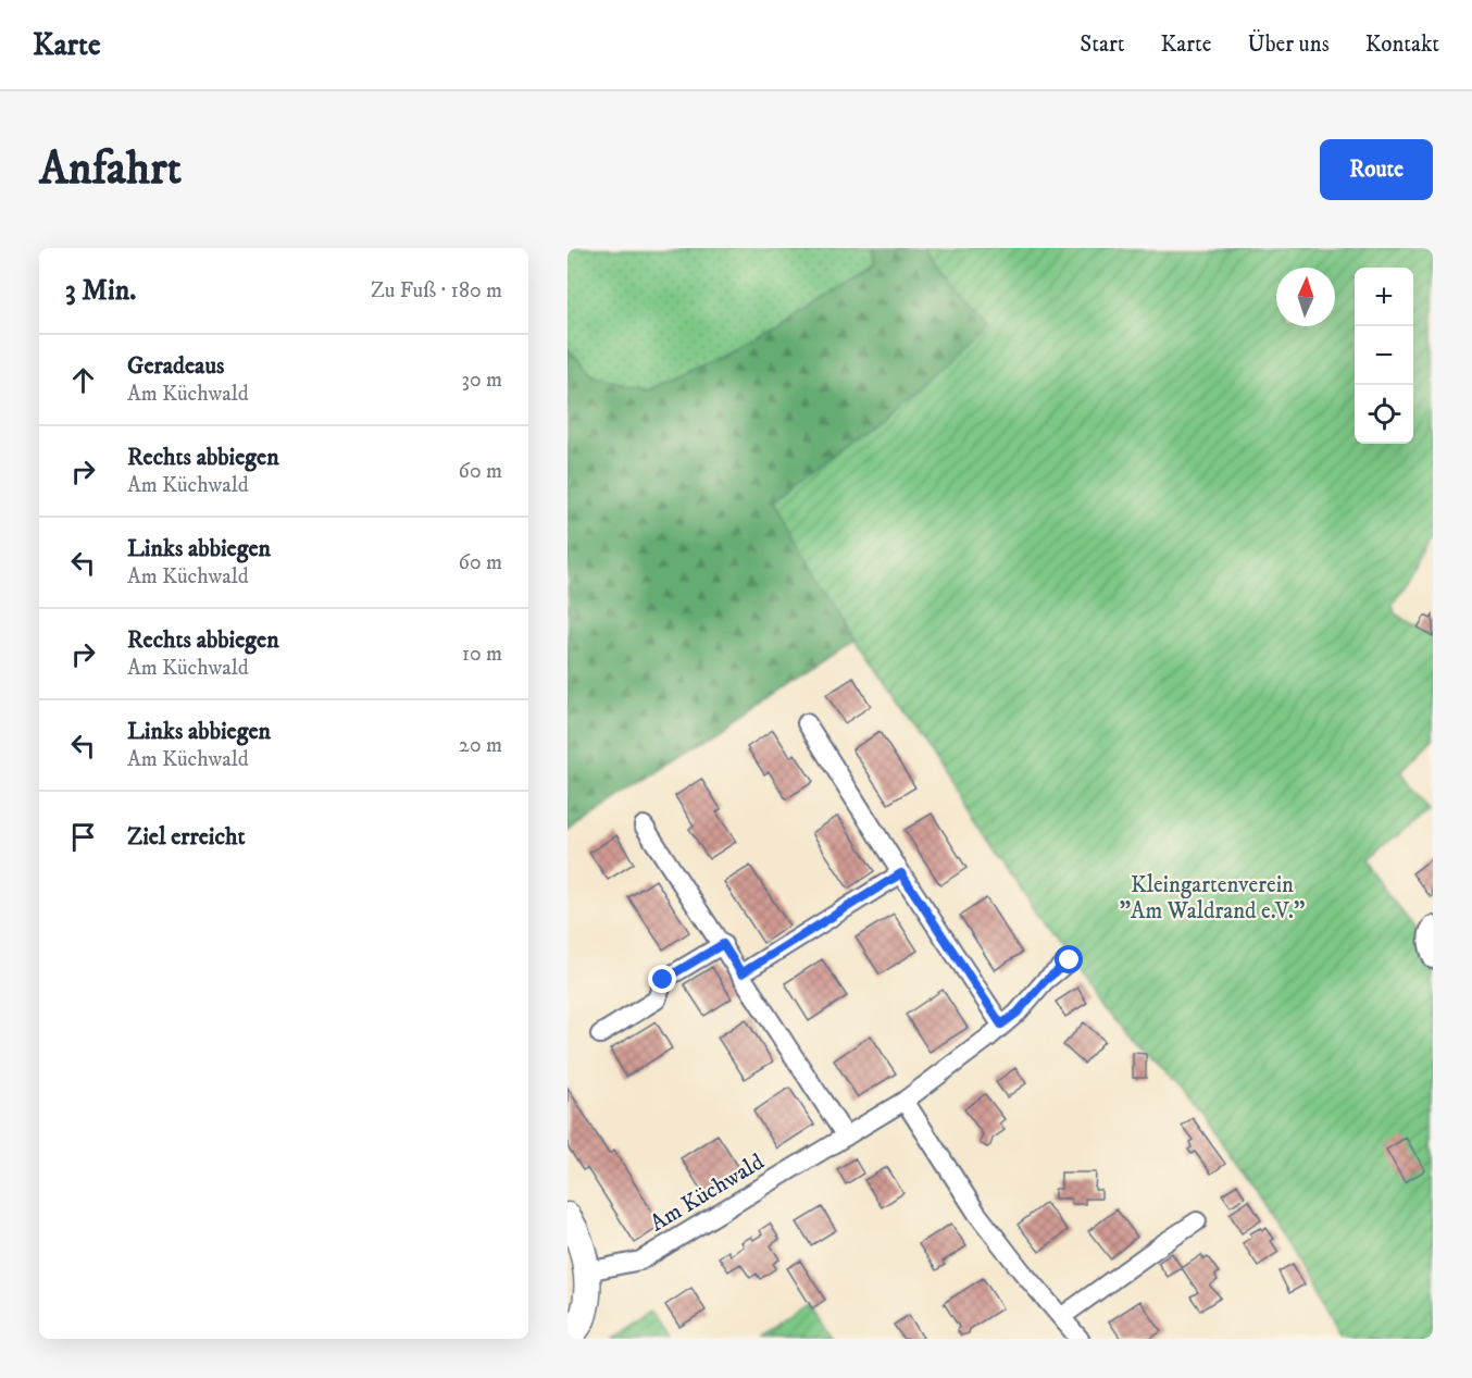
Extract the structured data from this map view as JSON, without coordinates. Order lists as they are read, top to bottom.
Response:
{
  "streets": {
    "street": ["Am Küchwald"]
  },
  "parks": ["Kleingartenverein \"Am Waldrand e.V.\""],
  "north": "top",
  "page": {
    "header": "Karte",
    "nav": [
      "Start",
      "Karte",
      "Über uns",
      "Kontakt"
    ],
    "buttons": "Route",
    "title": "Anfahrt",
    "heading": ["3 Min.", "Zu Fuß · 180 m"],
    "map_buttons": ["+", "−"],
    "list": [
      ["Geradeaus", "Am Küchwald", "30 m"],
      ["Rechts abbiegen", "Am Küchwald", "60 m"],
      ["Links abbiegen", "Am Küchwald", "60 m"],
      ["Rechts abbiegen", "Am Küchwald", "10 m"],
      ["Links abbiegen", "Am Küchwald", "20 m"],
      "Ziel erreicht"
    ]
  }
}
